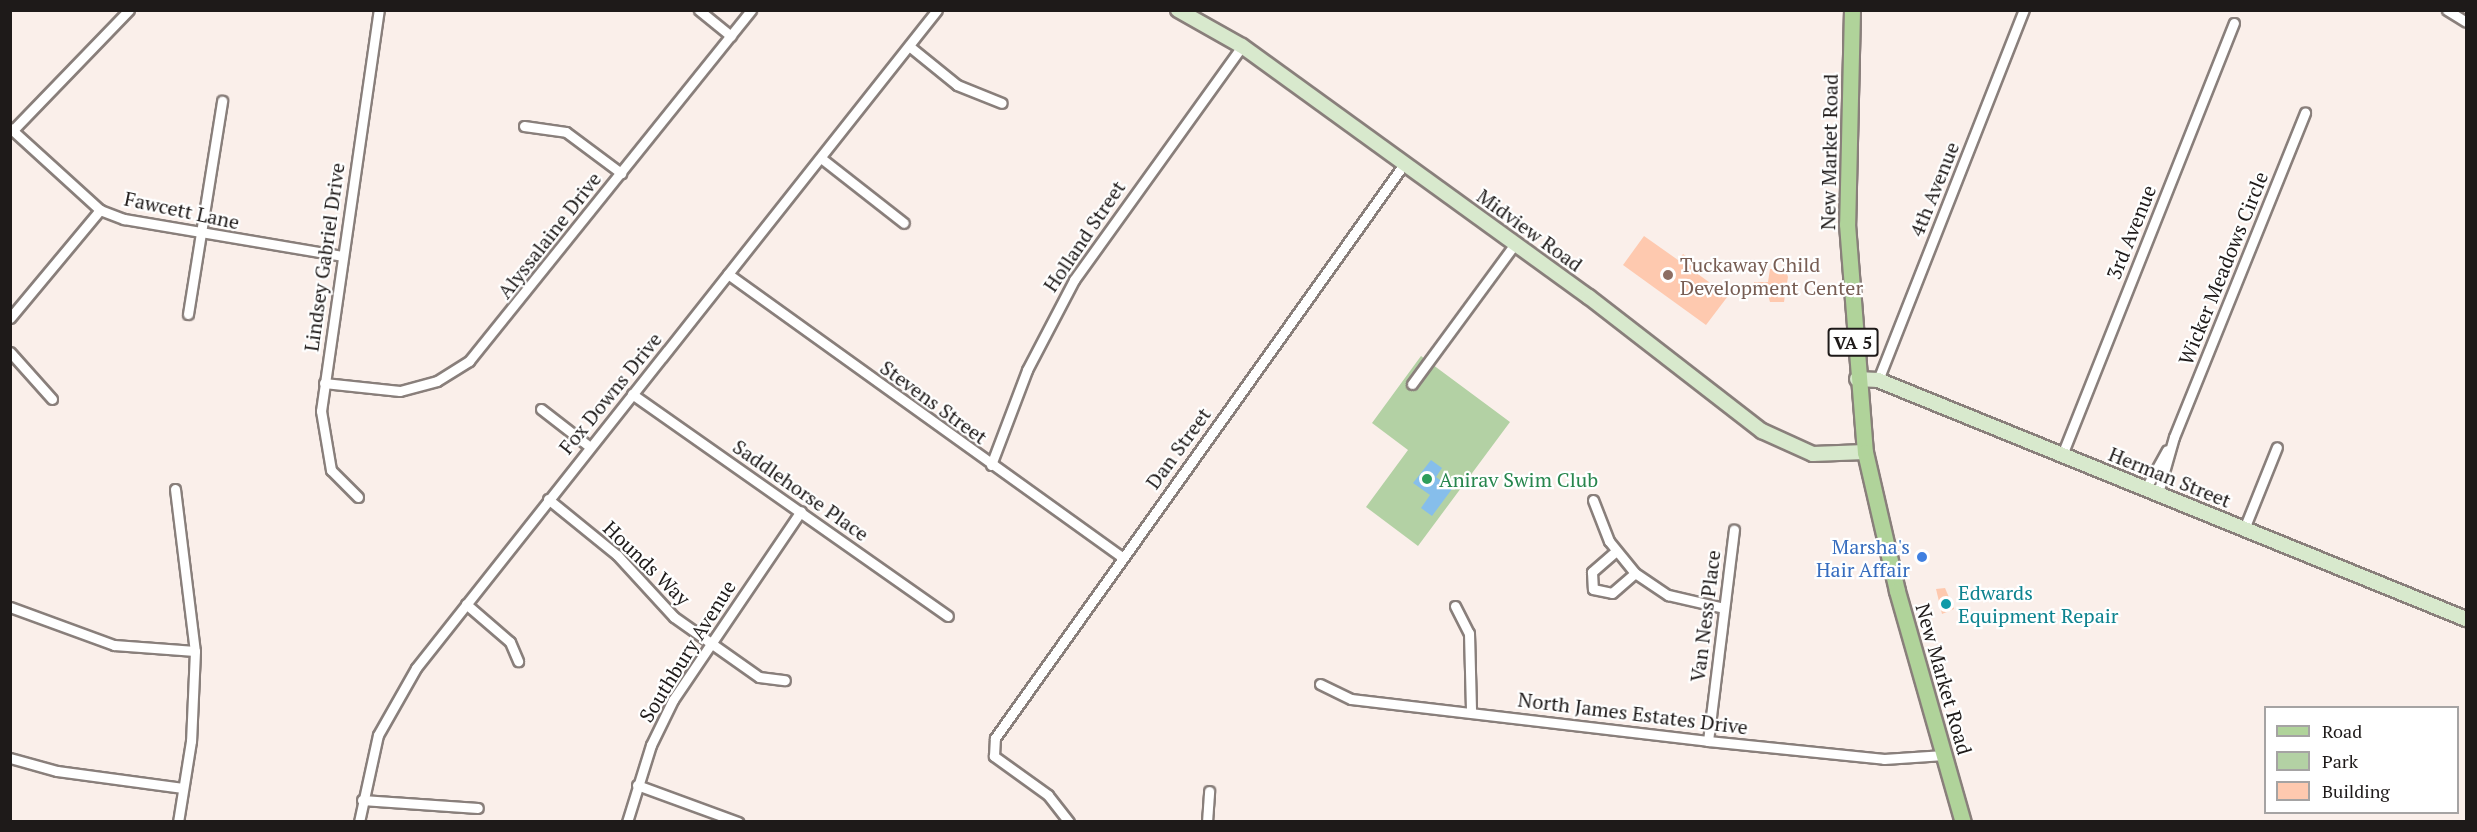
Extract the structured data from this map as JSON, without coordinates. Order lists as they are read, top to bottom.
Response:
{
  "streets": {
    "main road": ["New Market Road", "VA 5"],
    "street": [
      "4th Avenue",
      "Fawcett Lane",
      "Midview Road",
      "3rd Avenue",
      "Alyssalaine Drive",
      "Holland Street",
      "Lindsey Gabriel Drive",
      "Wicker Meadows Circle",
      "Fox Downs Drive",
      "Stevens Street",
      "Dan Street",
      "Herman Street",
      "Saddlehorse Place",
      "Hounds Way",
      "Van Ness Place",
      "Southbury Avenue",
      "North James Estates Drive"
    ]
  },
  "crossings": [
    ["New Market Road", "Midview Road"],
    ["New Market Road", "Herman Street"],
    ["New Market Road", "North James Estates Drive"],
    ["4th Avenue", "Herman Street"],
    ["Fawcett Lane", "Lindsey Gabriel Drive"],
    ["Midview Road", "Holland Street"],
    ["Midview Road", "Dan Street"],
    ["3rd Avenue", "Herman Street"],
    ["Alyssalaine Drive", "Lindsey Gabriel Drive"],
    ["Holland Street", "Stevens Street"],
    ["Wicker Meadows Circle", "Herman Street"],
    ["Fox Downs Drive", "Stevens Street"],
    ["Fox Downs Drive", "Saddlehorse Place"],
    ["Fox Downs Drive", "Hounds Way"],
    ["Stevens Street", "Dan Street"],
    ["Saddlehorse Place", "Southbury Avenue"],
    ["Hounds Way", "Southbury Avenue"],
    ["Van Ness Place", "North James Estates Drive"]
  ],
  "places": [
    "Tuckaway Child Development Center",
    "Anirav Swim Club",
    "Marsha's Hair Affair",
    "Edwards Equipment Repair"
  ],
  "legend": ["Road", "Park", "Building"]
}
